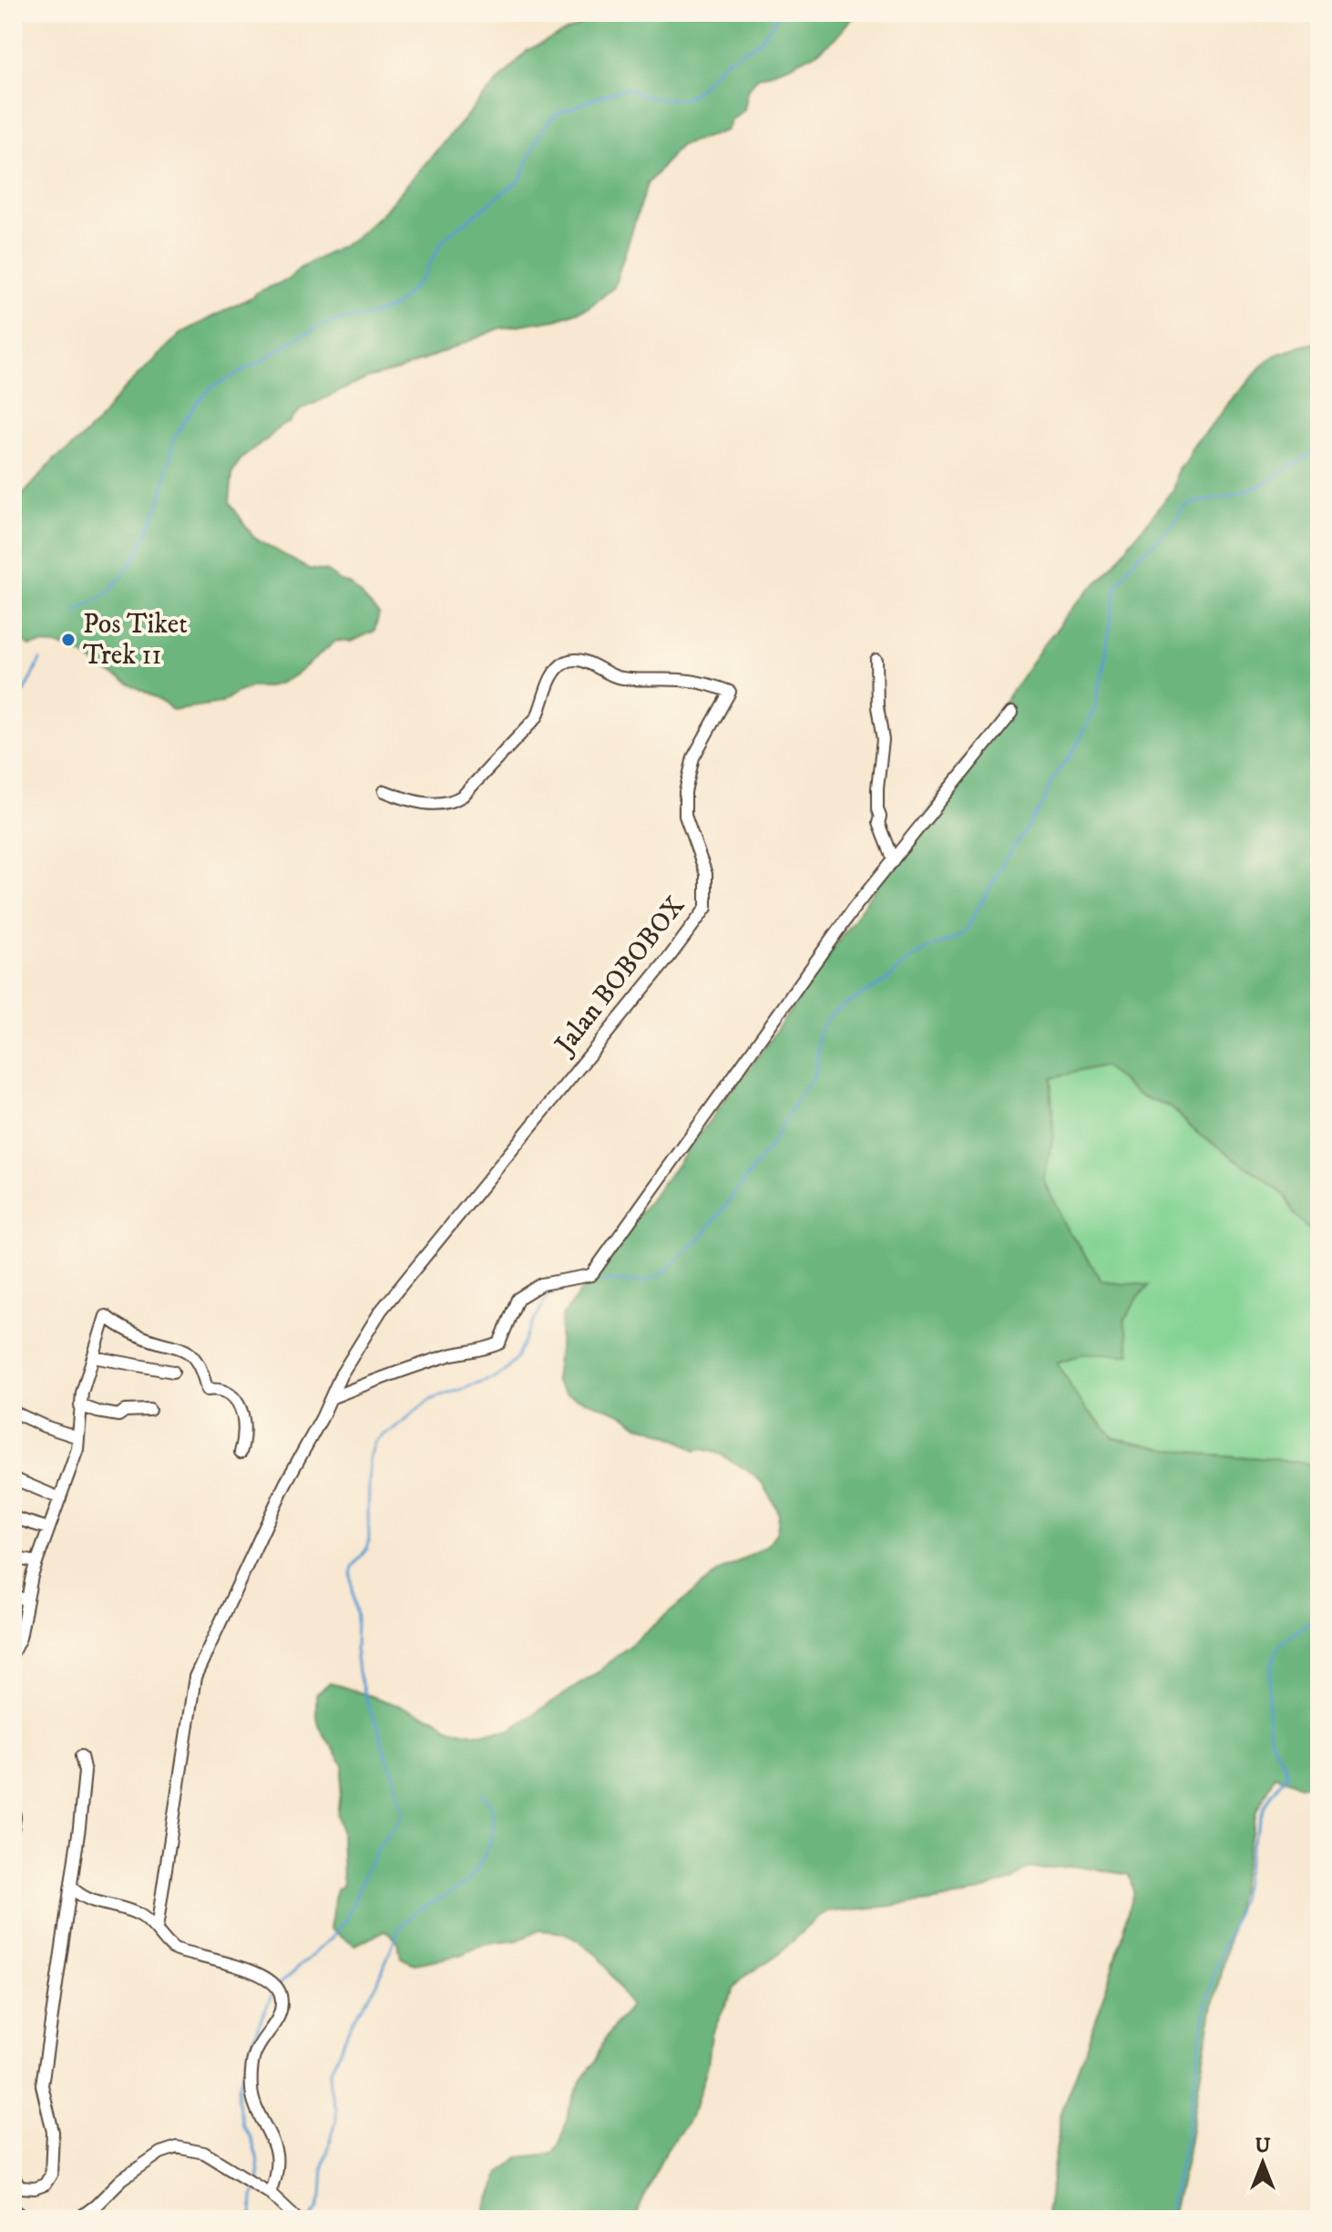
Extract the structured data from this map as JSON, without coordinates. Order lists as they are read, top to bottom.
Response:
{
  "streets": {
    "street": ["Jalan BOBOBOX"]
  },
  "places": ["Pos Tiket Trek 11"],
  "north": "top"
}
